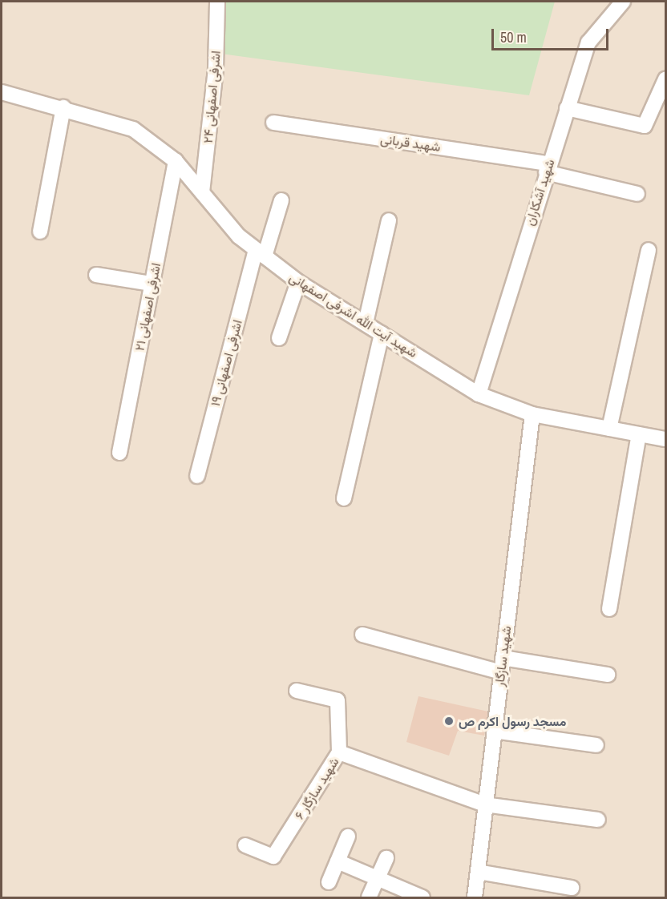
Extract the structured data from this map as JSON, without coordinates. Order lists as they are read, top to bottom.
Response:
{
  "streets": {
    "street": [
      "اشرفی اصفهانی ۲۴",
      "شهید قربانی",
      "شهید آشکاران",
      "اشرفی اصفهانی ۲۱",
      "شهید آیت الله اشرفی اصفهانی",
      "اشرفی اصفهانی ۱۹",
      "شهید سازگار",
      "شهید سازگار ۶"
    ]
  },
  "crossings": [
    ["اشرفی اصفهانی ۲۴", "شهید آیت الله اشرفی اصفهانی"],
    ["شهید قربانی", "شهید آشکاران"],
    ["شهید آشکاران", "شهید آیت الله اشرفی اصفهانی"],
    ["اشرفی اصفهانی ۲۱", "شهید آیت الله اشرفی اصفهانی"],
    ["شهید آیت الله اشرفی اصفهانی", "اشرفی اصفهانی ۱۹"],
    ["شهید آیت الله اشرفی اصفهانی", "شهید سازگار"],
    ["شهید سازگار", "شهید سازگار ۶"]
  ],
  "places": ["مسجد رسول اکرم ص"],
  "scale_bar": "50 m"
}
